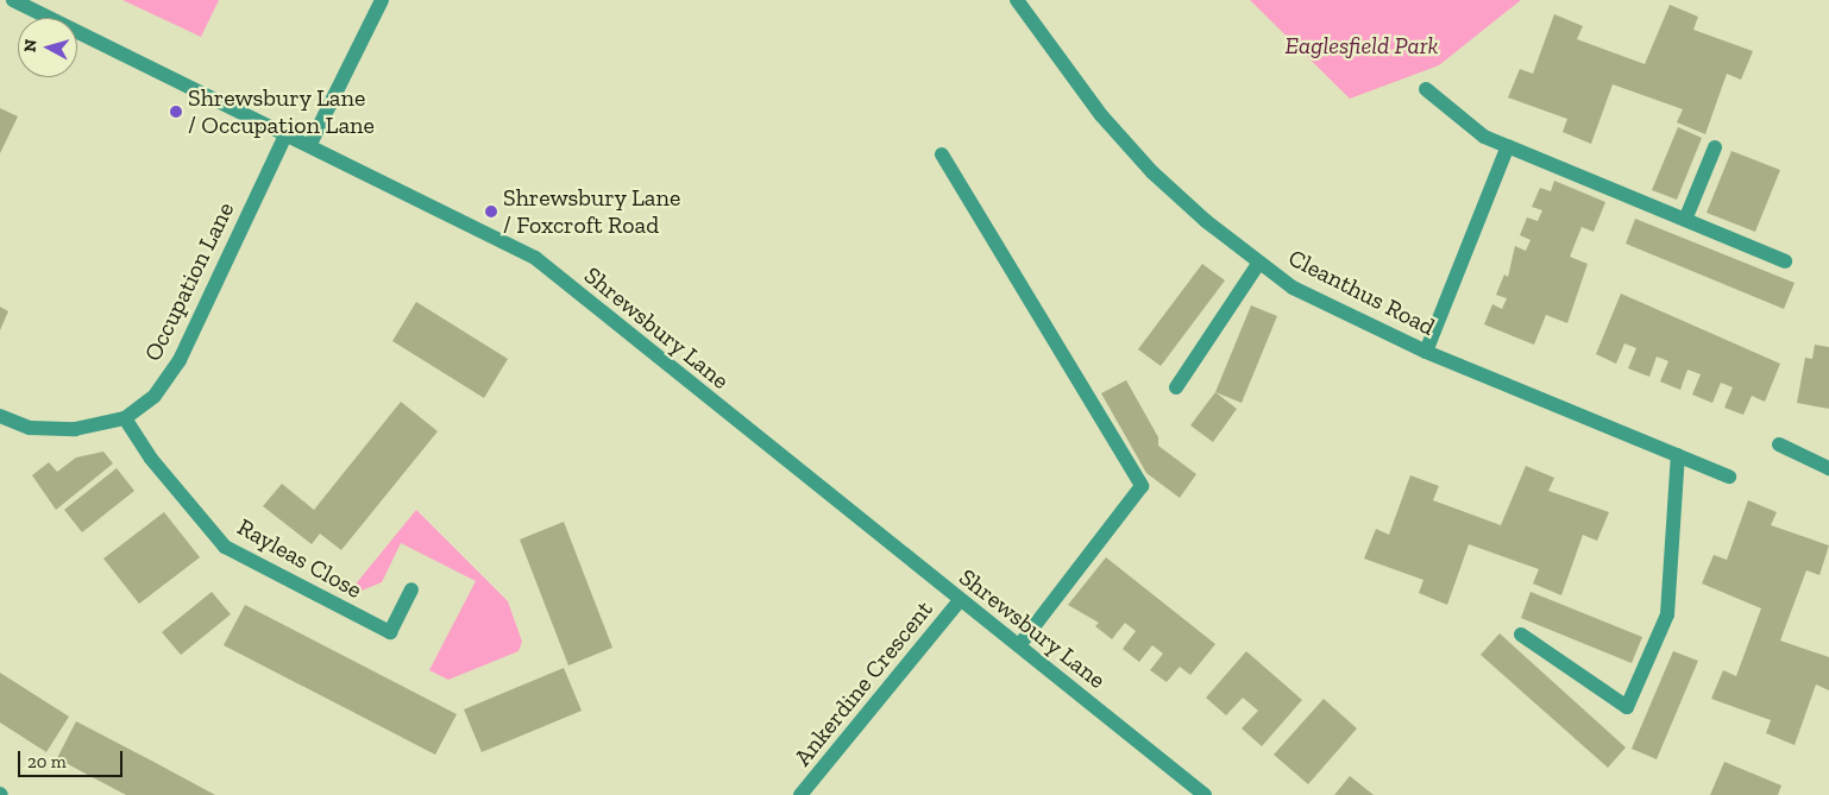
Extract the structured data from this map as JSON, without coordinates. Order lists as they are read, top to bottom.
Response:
{
  "streets": {
    "street": [
      "Occupation Lane",
      "Cleanthus Road",
      "Shrewsbury Lane",
      "Rayleas Close",
      "Ankerdine Crescent"
    ]
  },
  "crossings": [
    ["Occupation Lane", "Shrewsbury Lane"],
    ["Occupation Lane", "Rayleas Close"],
    ["Shrewsbury Lane", "Ankerdine Crescent"]
  ],
  "parks": ["Eaglesfield Park"],
  "places": ["Shrewsbury Lane / Occupation Lane", "Shrewsbury Lane / Foxcroft Road"],
  "scale_bar": "20 m",
  "north": "left"
}
